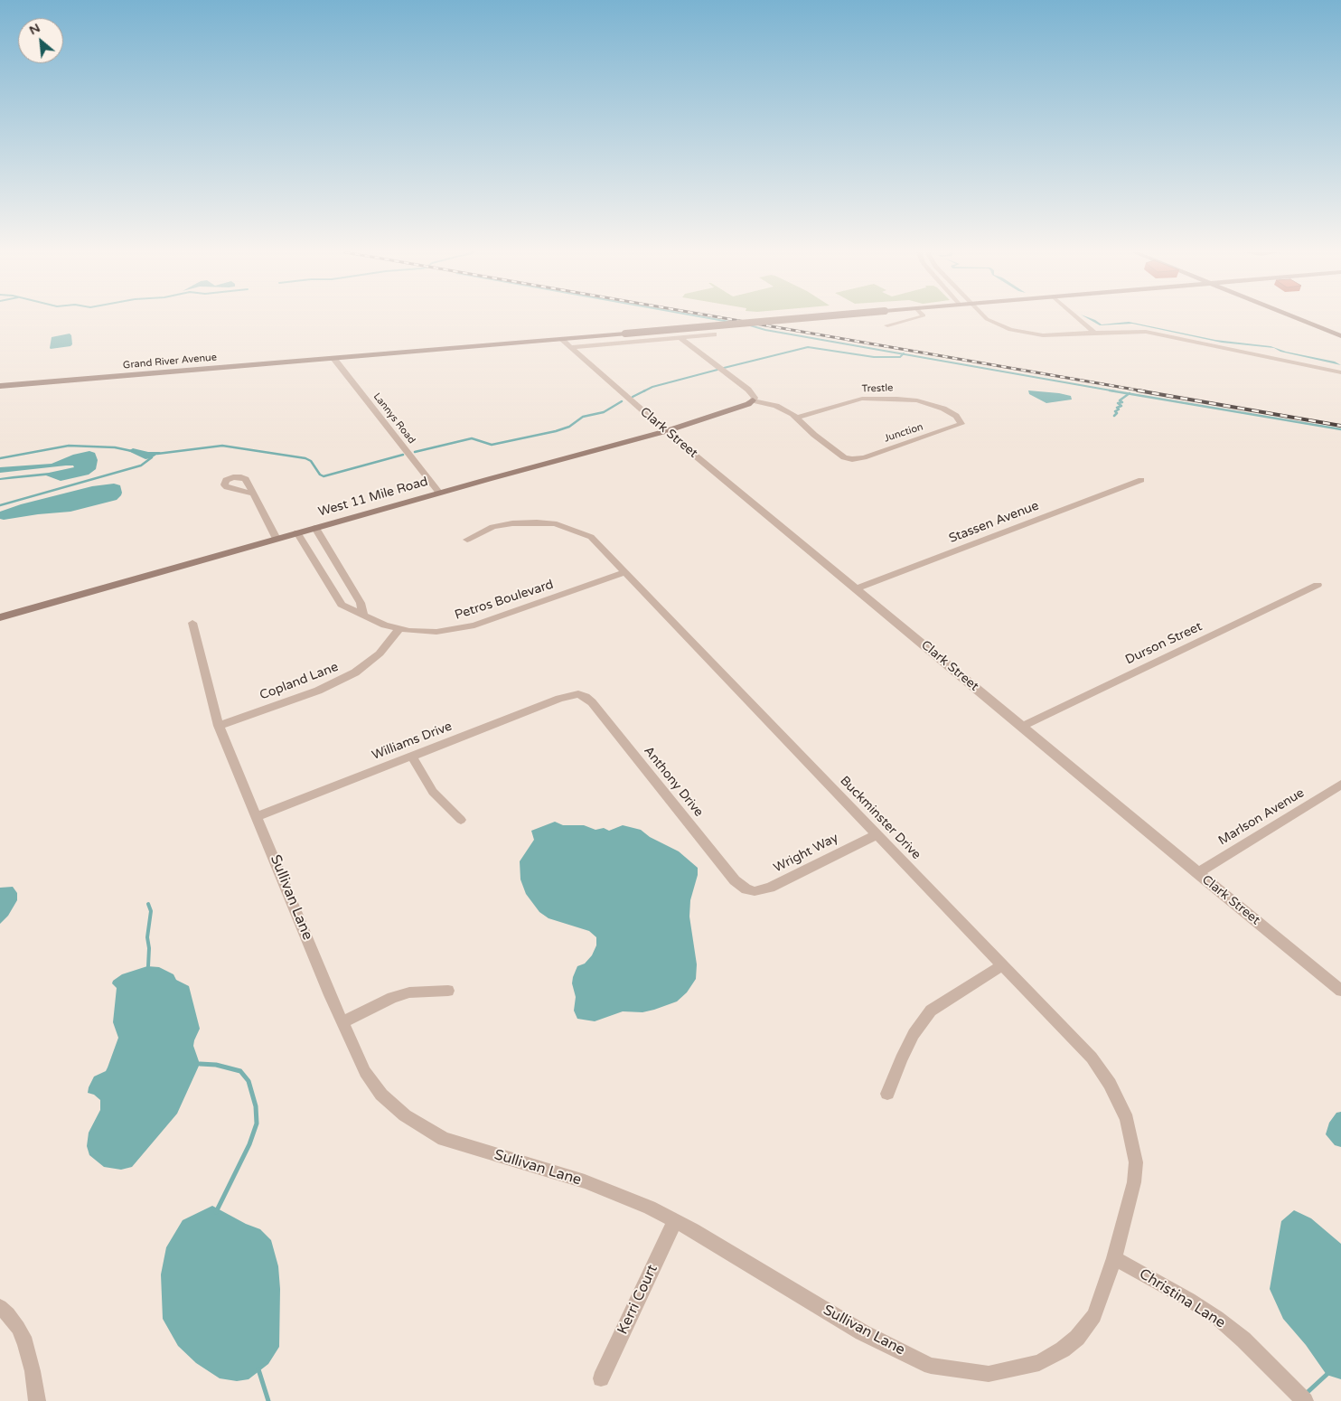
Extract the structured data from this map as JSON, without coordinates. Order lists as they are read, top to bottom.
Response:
{
  "streets": {
    "main road": ["Grand River Avenue", "West 11 Mile Road"],
    "street": [
      "Trestle",
      "Lannys Road",
      "Clark Street",
      "Junction",
      "Stassen Avenue",
      "Petros Boulevard",
      "Durson Street",
      "Copland Lane",
      "Williams Drive",
      "Anthony Drive",
      "Marlson Avenue",
      "Buckminster Drive",
      "Wright Way",
      "Sullivan Lane",
      "Christina Lane",
      "Kerri Court"
    ]
  },
  "crossings": [
    ["Grand River Avenue", "Lannys Road"],
    ["Grand River Avenue", "Clark Street"],
    ["Trestle", "Junction"],
    ["Lannys Road", "West 11 Mile Road"],
    ["Clark Street", "West 11 Mile Road"],
    ["Clark Street", "Stassen Avenue"],
    ["Clark Street", "Durson Street"],
    ["Clark Street", "Marlson Avenue"],
    ["West 11 Mile Road", "Petros Boulevard"],
    ["Petros Boulevard", "Copland Lane"],
    ["Petros Boulevard", "Buckminster Drive"],
    ["Copland Lane", "Sullivan Lane"],
    ["Williams Drive", "Anthony Drive"],
    ["Williams Drive", "Sullivan Lane"],
    ["Anthony Drive", "Wright Way"],
    ["Buckminster Drive", "Wright Way"],
    ["Buckminster Drive", "Sullivan Lane"],
    ["Buckminster Drive", "Christina Lane"],
    ["Sullivan Lane", "Christina Lane"],
    ["Sullivan Lane", "Kerri Court"]
  ],
  "north": "top left"
}
